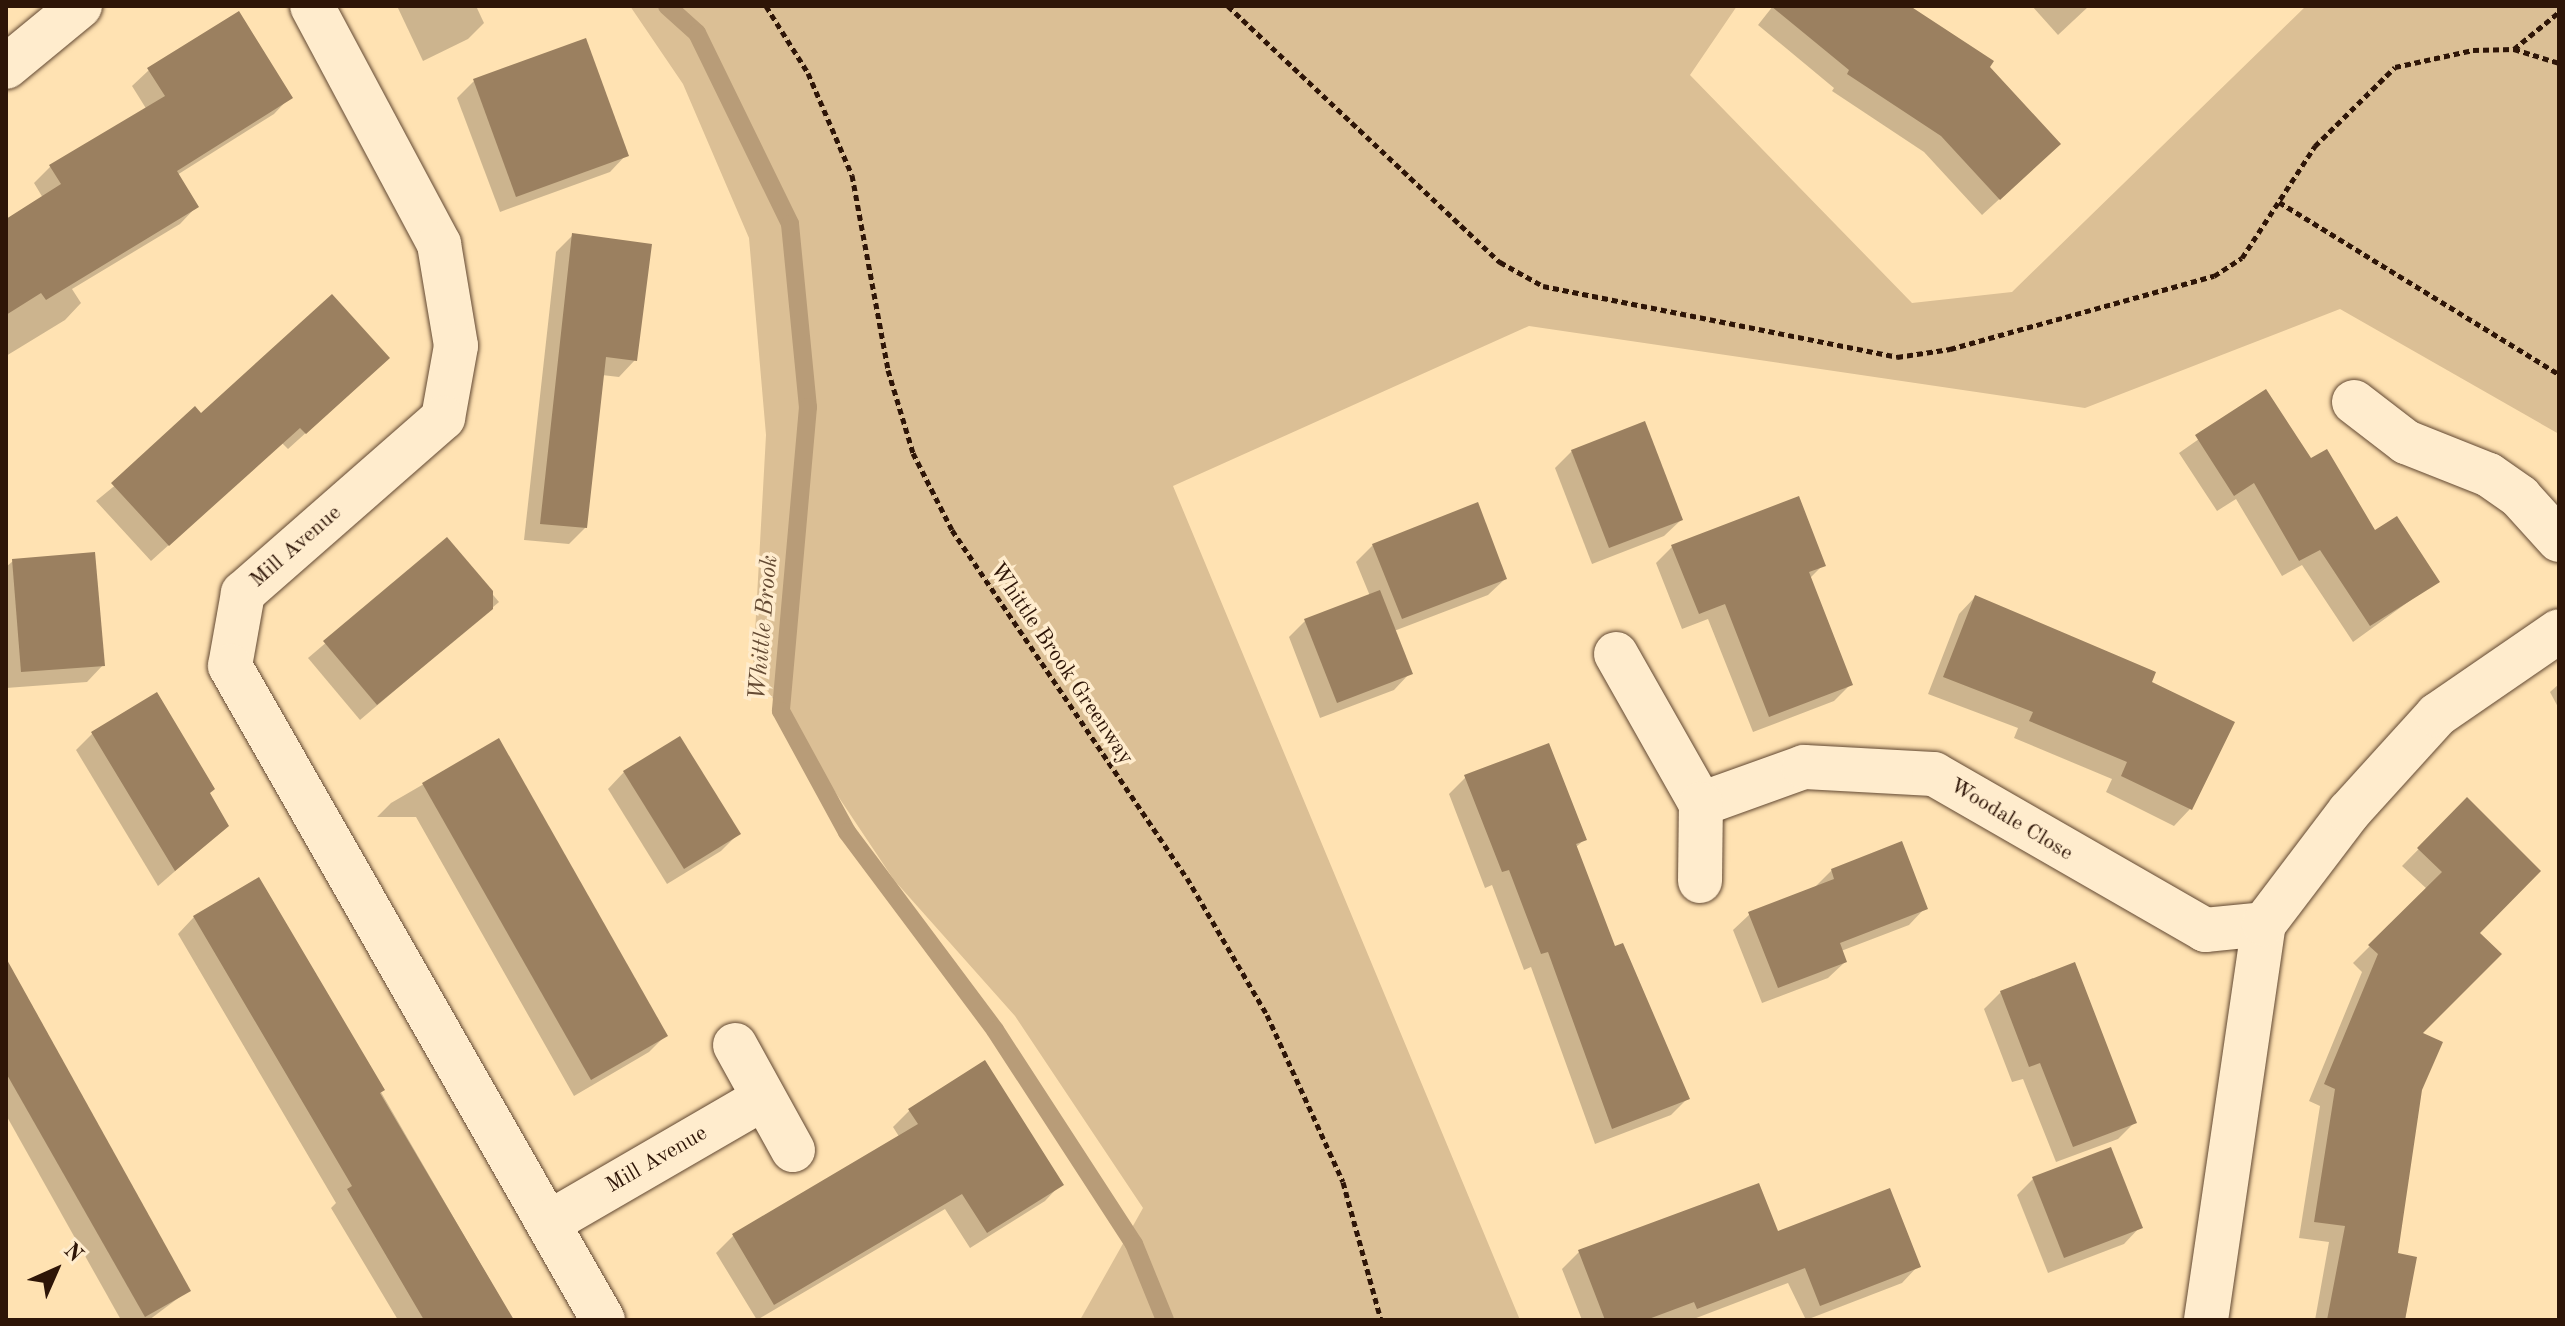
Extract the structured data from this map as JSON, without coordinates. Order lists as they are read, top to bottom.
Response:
{
  "streets": {
    "street": ["Mill Avenue", "Woodale Close"],
    "path": ["Whittle Brook Greenway"]
  },
  "water": ["Whittle Brook"],
  "north": "top right"
}
